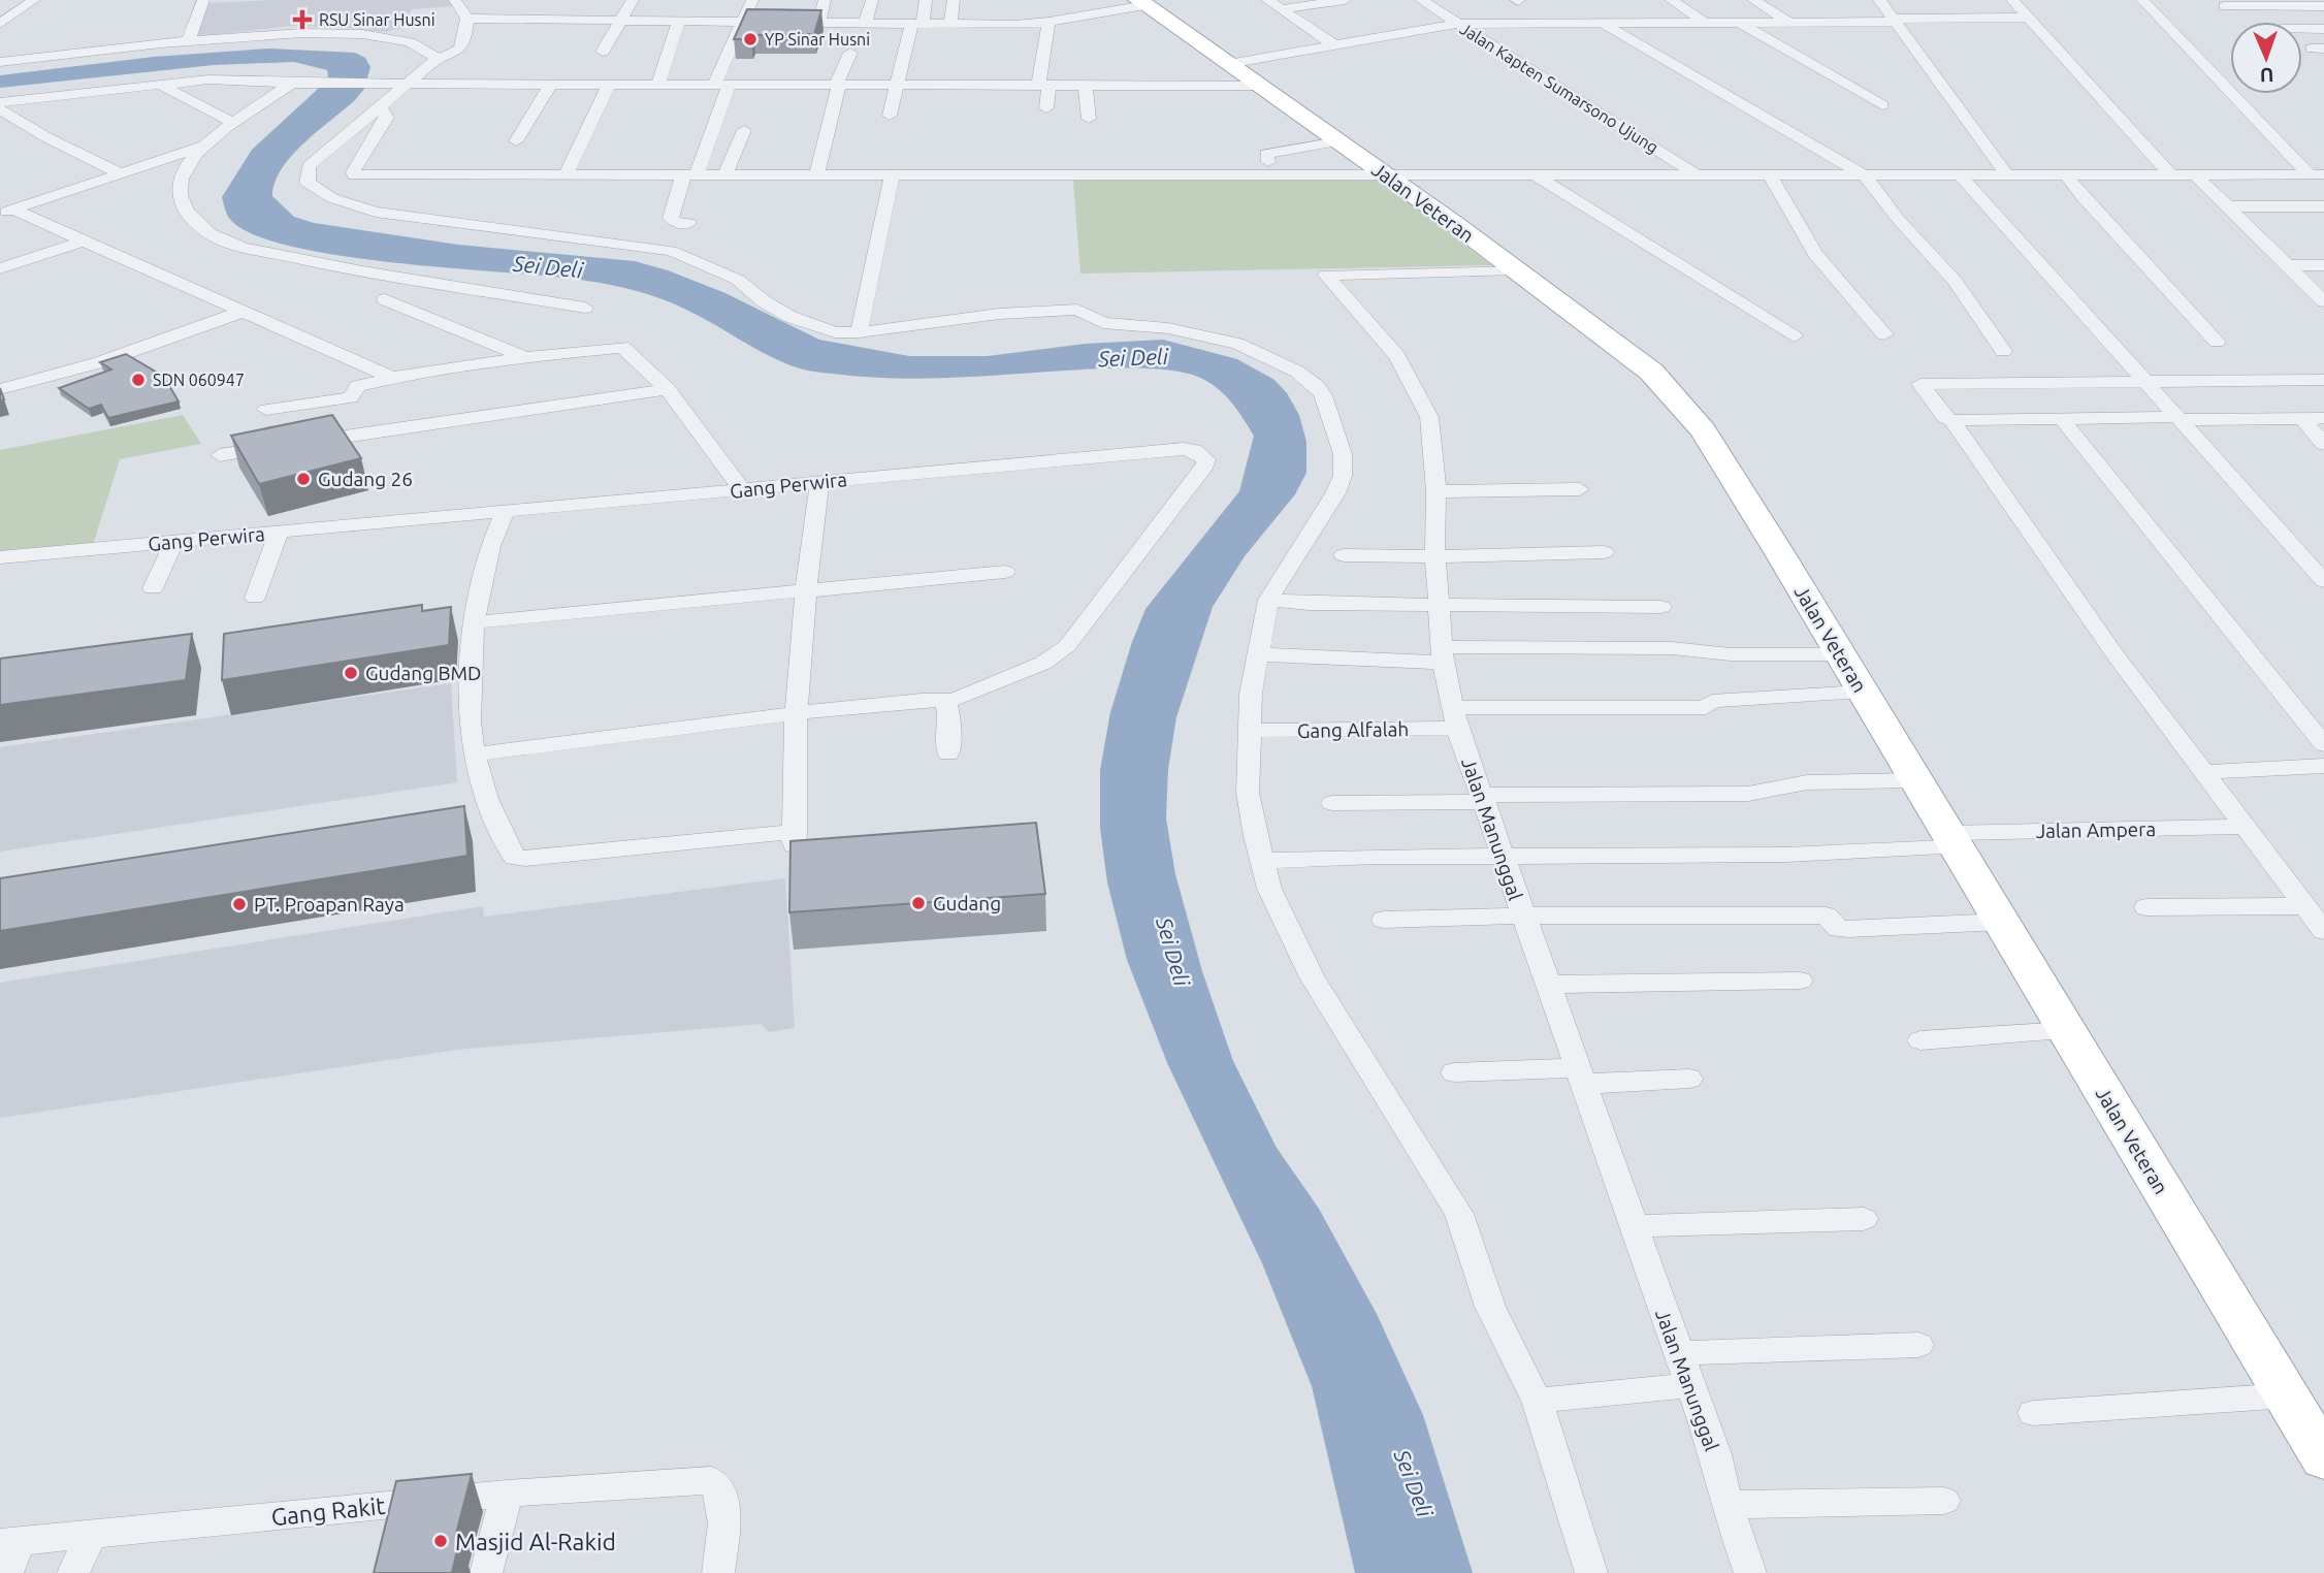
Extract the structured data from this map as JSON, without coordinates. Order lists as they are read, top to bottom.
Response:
{
  "streets": {
    "main road": ["Jalan Veteran"],
    "street": [
      "Jalan Kapten Sumarsono Ujung",
      "Gang Perwira",
      "Gang Alfalah",
      "Jalan Manunggal",
      "Jalan Ampera",
      "Gang Rakit"
    ]
  },
  "crossings": [
    ["Jalan Veteran", "Gang Alfalah"],
    ["Jalan Veteran", "Jalan Manunggal"],
    ["Jalan Veteran", "Jalan Ampera"],
    ["Gang Alfalah", "Jalan Manunggal"],
    ["Jalan Manunggal", "Jalan Ampera"]
  ],
  "water": ["Sei Deli"],
  "places": {
    "health": ["RSU Sinar Husni"],
    "other": [
      "YP Sinar Husni",
      "SDN 060947",
      "Gudang 26",
      "Gudang BMD",
      "Gudang",
      "PT. Proapan Raya",
      "Masjid Al-Rakid"
    ]
  },
  "north": "bottom"
}
